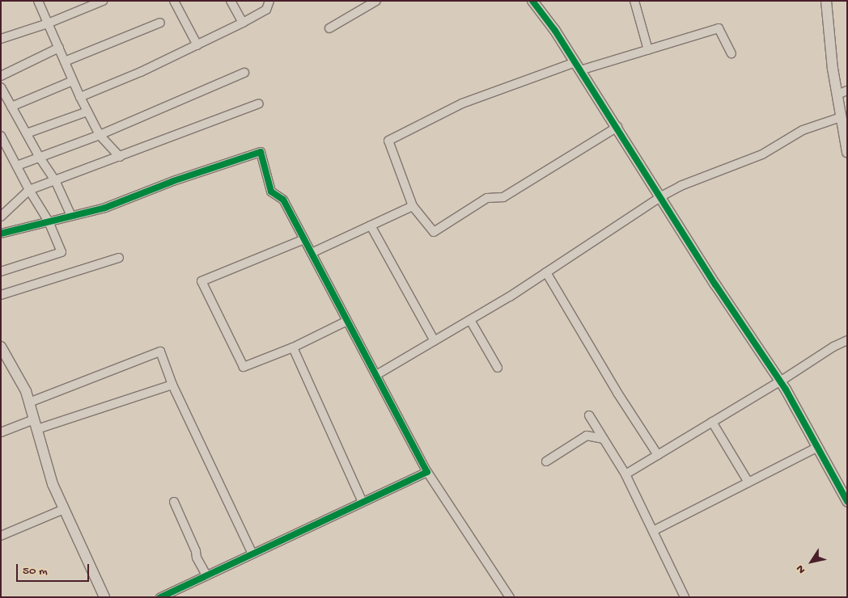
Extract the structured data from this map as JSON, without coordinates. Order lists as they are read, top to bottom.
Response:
{
  "scale_bar": "50 m",
  "north": "bottom left"
}
